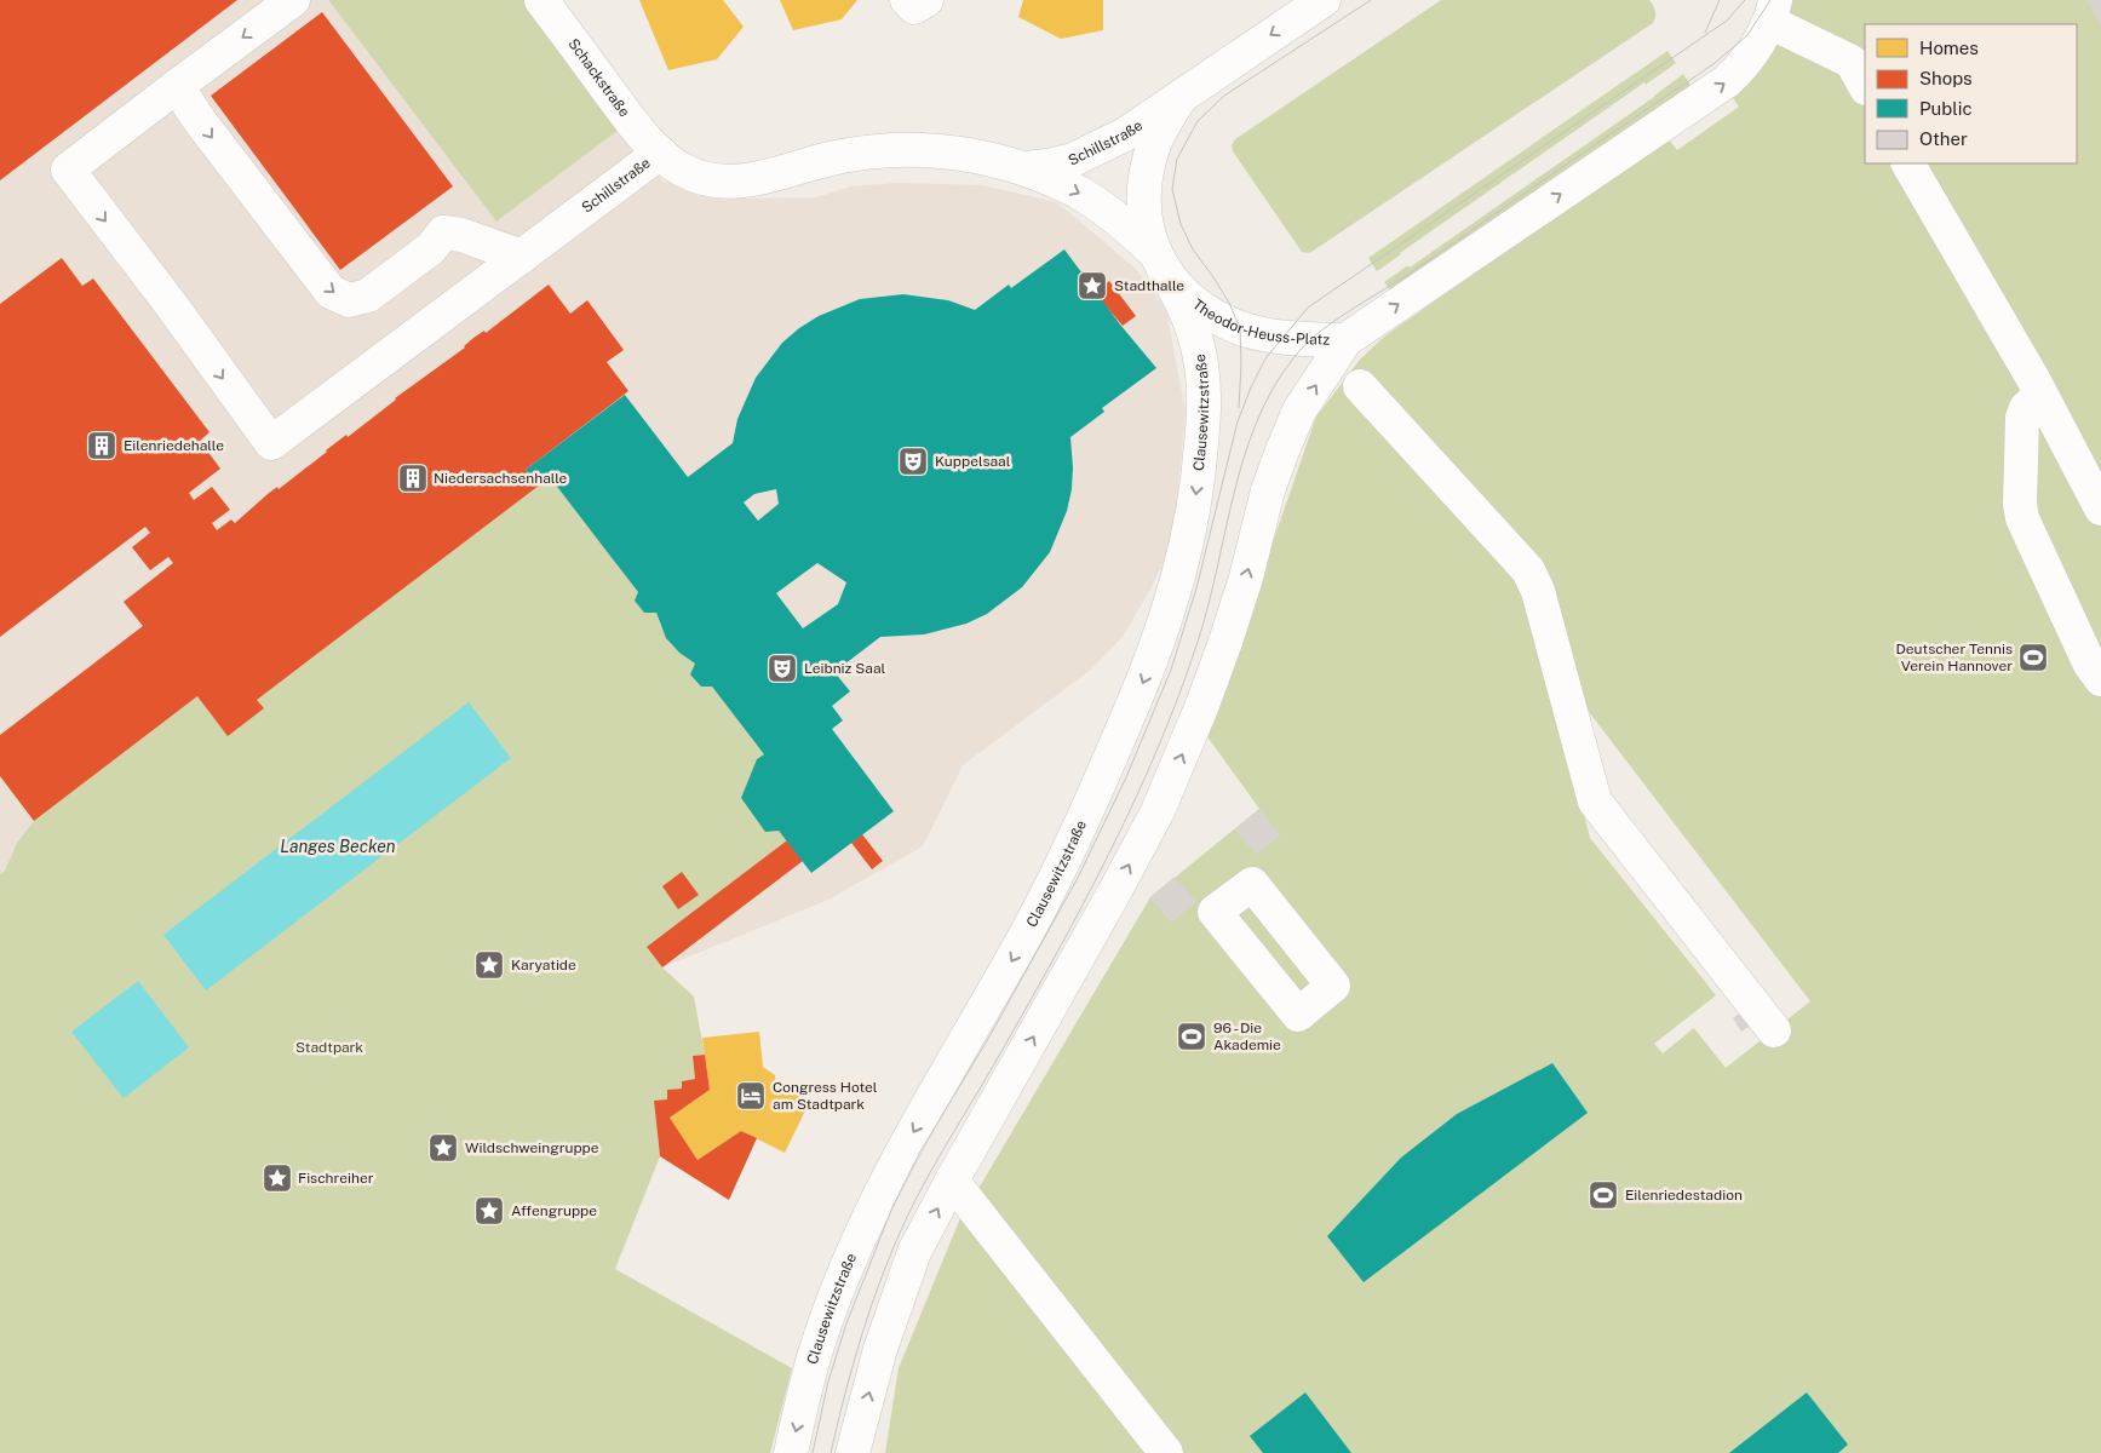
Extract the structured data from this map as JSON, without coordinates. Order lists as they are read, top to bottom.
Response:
{
  "streets": {
    "street": [
      "Schackstraße",
      "Schillstraße",
      "Theodor-Heuss-Platz",
      "Clausewitzstraße"
    ]
  },
  "crossings": [
    ["Schackstraße", "Schillstraße"],
    ["Schillstraße", "Theodor-Heuss-Platz"],
    ["Schillstraße", "Clausewitzstraße"],
    ["Theodor-Heuss-Platz", "Clausewitzstraße"]
  ],
  "water": ["Langes Becken"],
  "parks": ["Stadtpark"],
  "places": {
    "place": [
      "Stadthalle",
      "Karyatide",
      "Wildschweingruppe",
      "Fischreiher",
      "Affengruppe"
    ],
    "building": ["Eilenriedehalle", "Niedersachsenhalle"],
    "theatre": ["Kuppelsaal", "Leibniz Saal"],
    "sports": ["Deutscher Tennis Verein Hannover", "96 - Die Akademie", "Eilenriedestadion"],
    "hotel": ["Congress Hotel am Stadtpark"]
  },
  "legend": [
    "Homes",
    "Shops",
    "Public",
    "Other"
  ]
}
